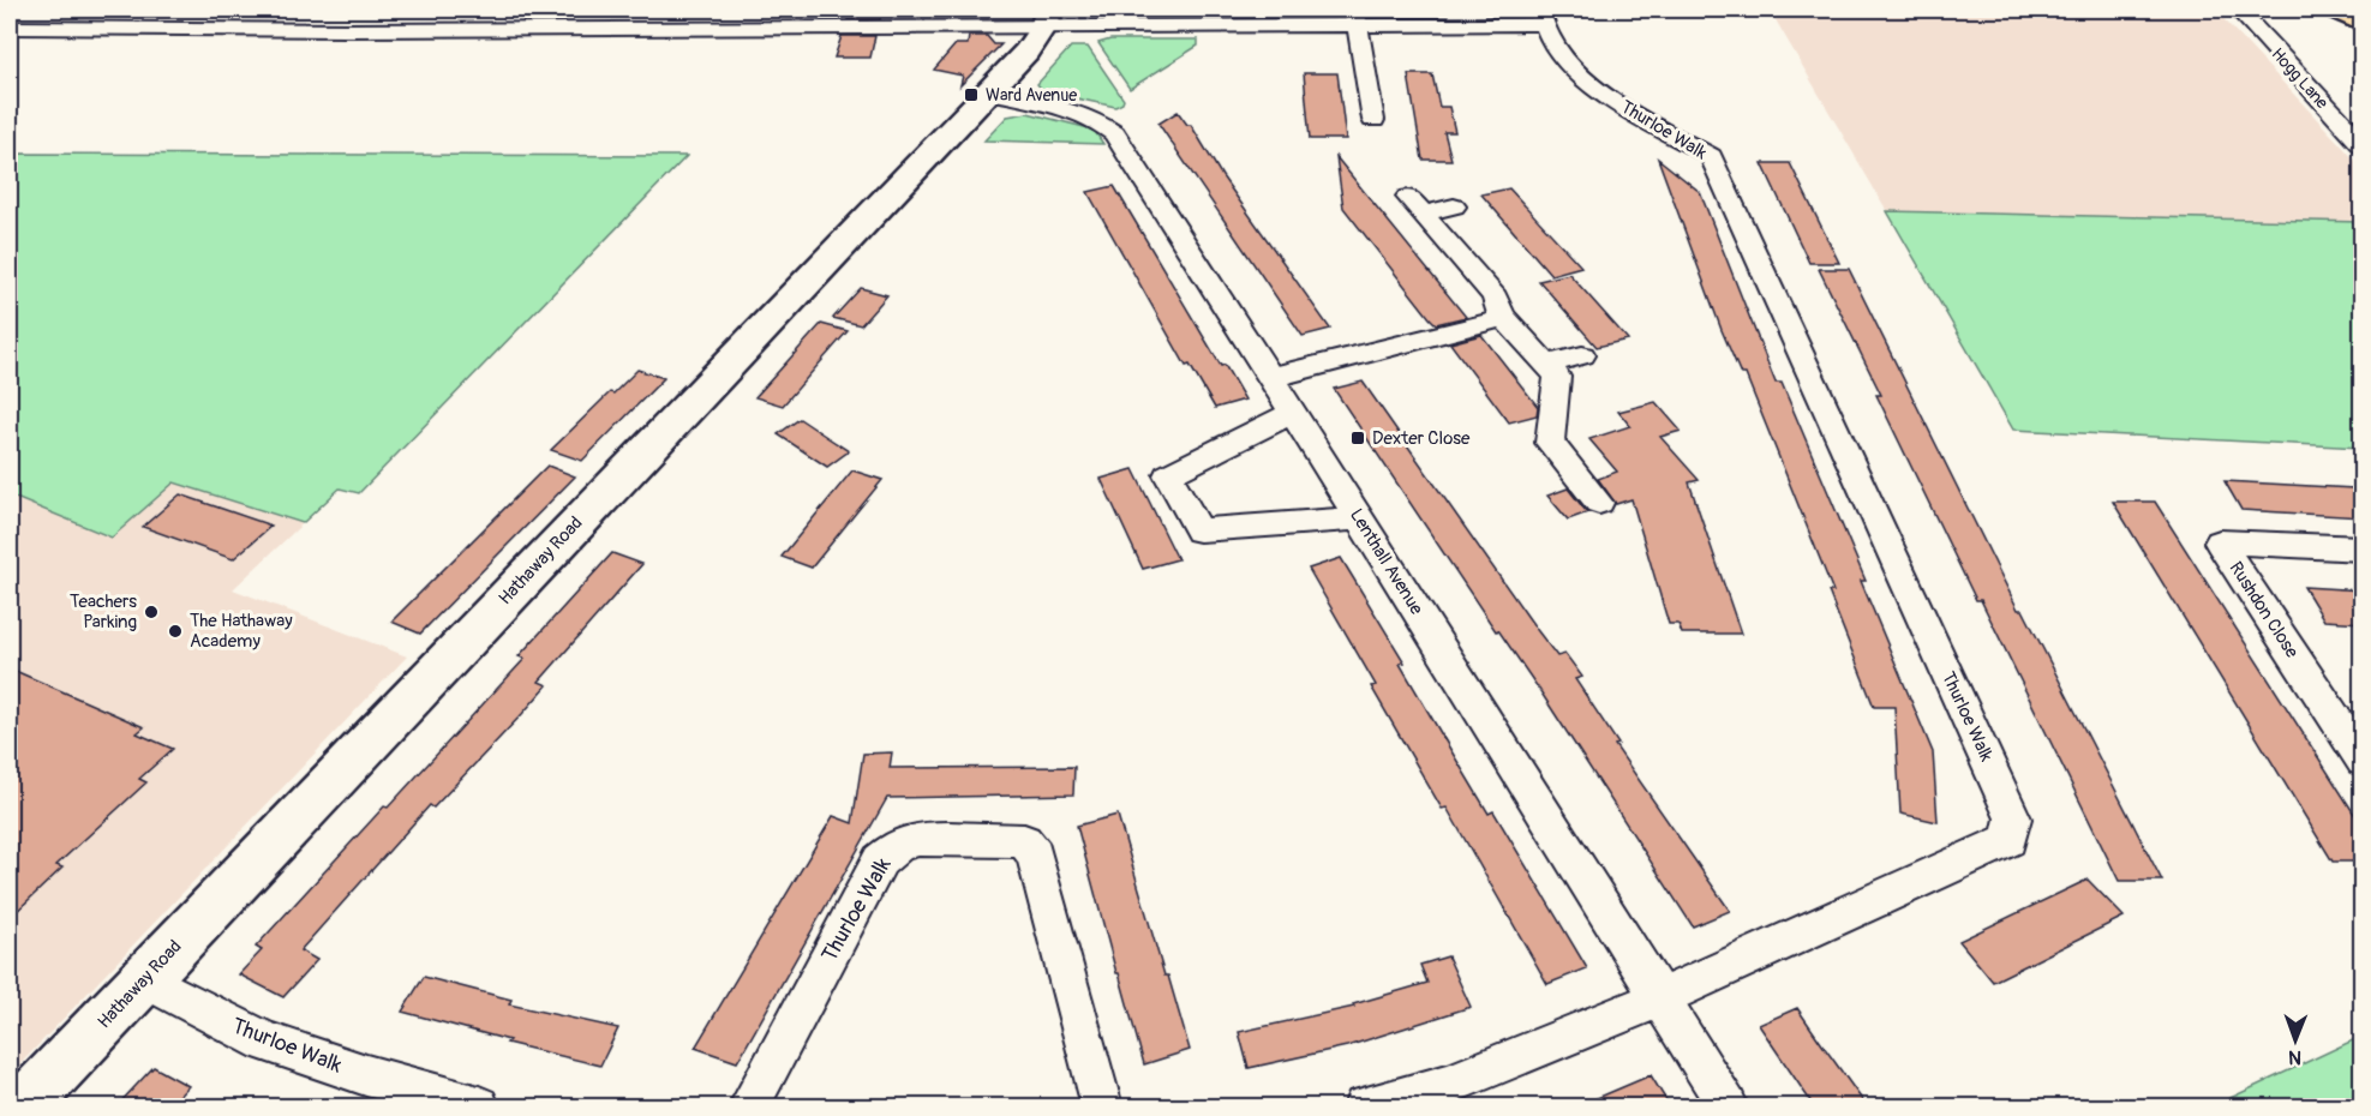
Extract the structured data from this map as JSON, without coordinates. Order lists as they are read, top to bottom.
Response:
{
  "streets": {
    "street": [
      "Hogg Lane",
      "Thurloe Walk",
      "Hathaway Road",
      "Lenthall Avenue",
      "Rushdon Close"
    ]
  },
  "crossings": [
    ["Thurloe Walk", "Hathaway Road"],
    ["Thurloe Walk", "Lenthall Avenue"],
    ["Hathaway Road", "Lenthall Avenue"]
  ],
  "places": {
    "transit": ["Ward Avenue", "Dexter Close"],
    "other": ["Teachers Parking", "The Hathaway Academy"]
  },
  "north": "bottom"
}
